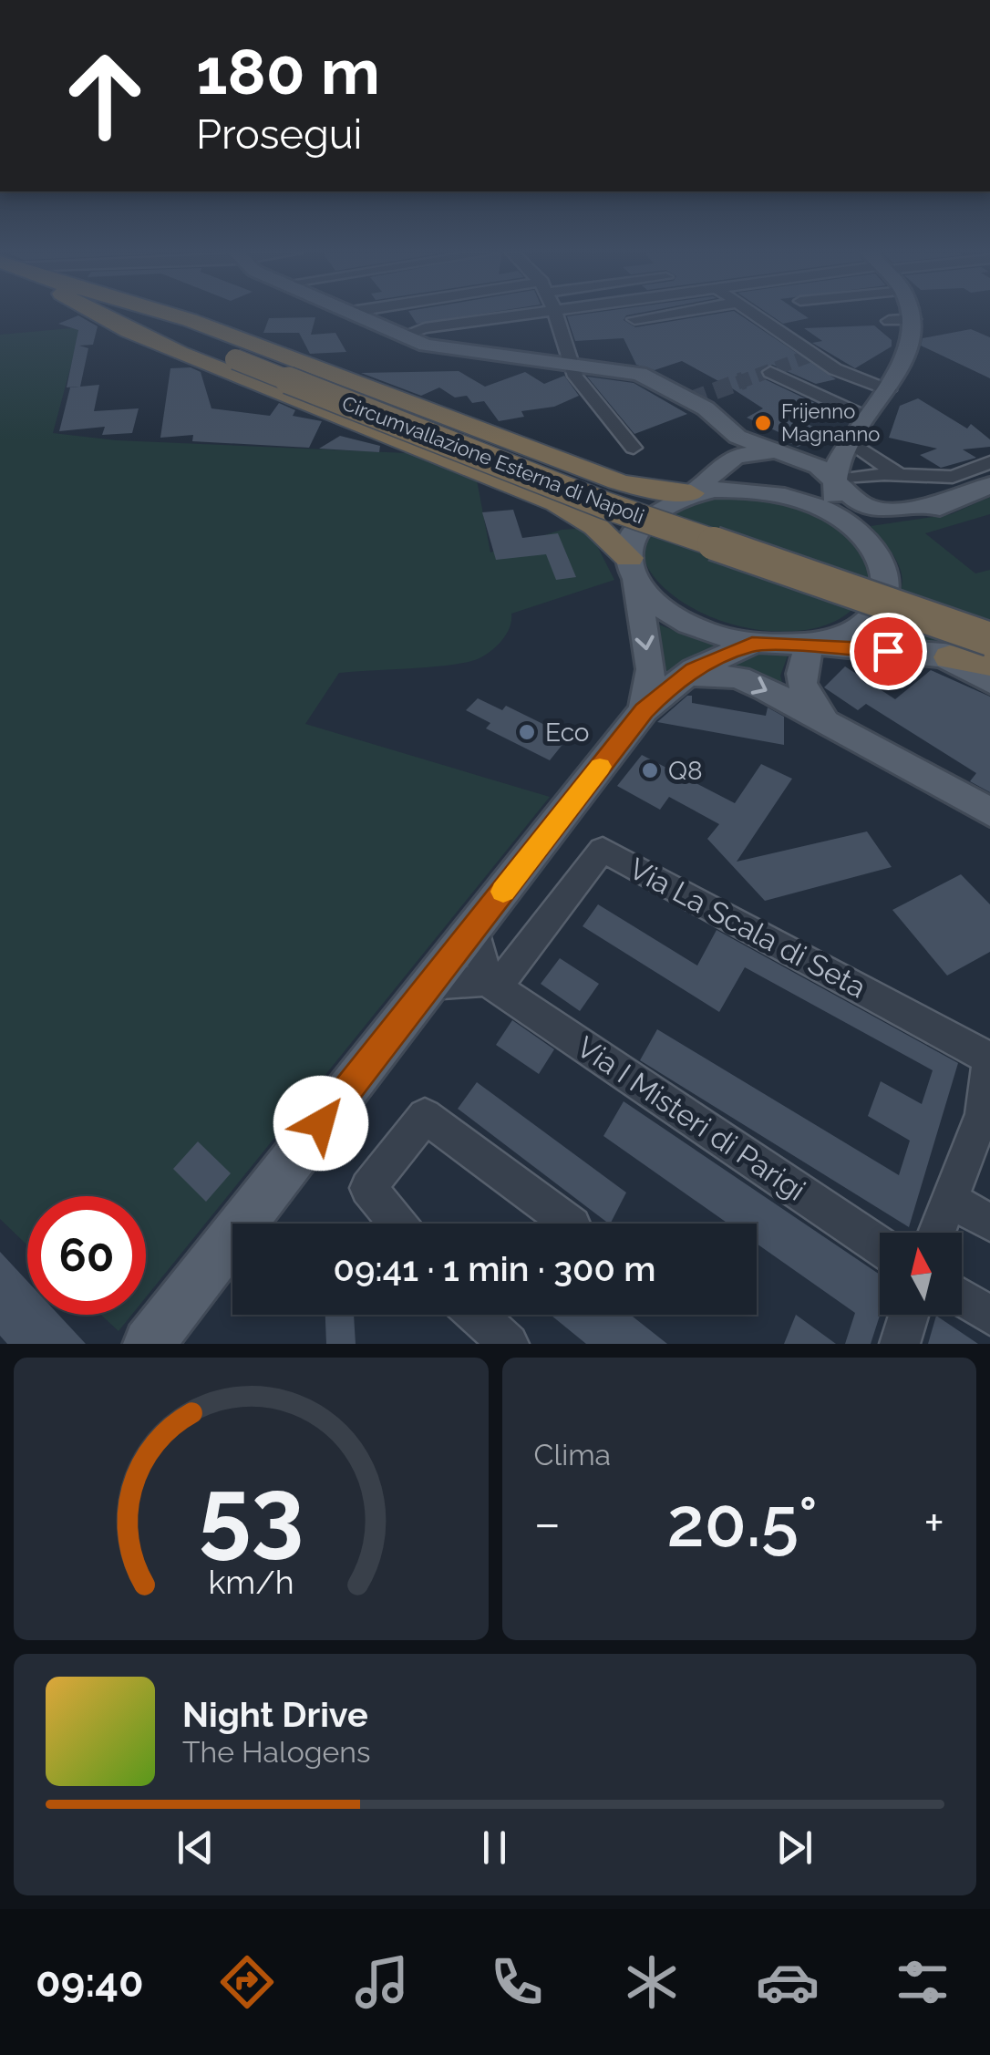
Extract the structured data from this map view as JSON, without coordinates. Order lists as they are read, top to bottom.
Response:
{
  "streets": {
    "highway": ["Circumvallazione Esterna di Napoli"],
    "street": ["Via La Scala di Seta", "Via I Misteri di Parigi"]
  },
  "crossings": [
    ["Via La Scala di Seta", "Via I Misteri di Parigi"]
  ],
  "places": ["Frijenno Magnanno", "Eco", "Q8"],
  "north": "top",
  "page": {
    "turn": ["180 m", "Prosegui"],
    "limit": "60",
    "trip": "09:41 · 1 min · 300 m",
    "tile": "Clima",
    "heat": ["−", "20.5°", "+"],
    "song": ["Night Drive", "The Halogens"],
    "tabs": "09:40",
    "gauge": ["53", "km/h"]
  }
}
